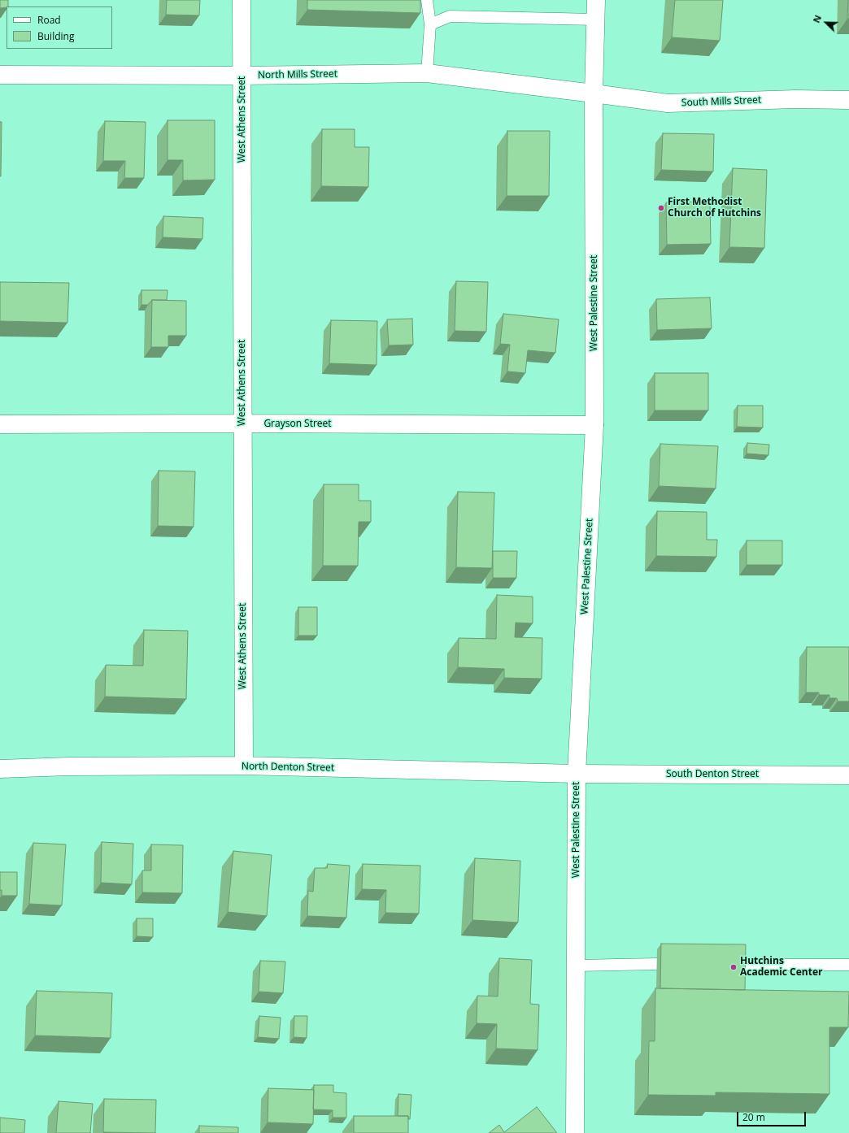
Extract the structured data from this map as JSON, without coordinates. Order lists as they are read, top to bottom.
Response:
{
  "streets": {
    "street": [
      "North Mills Street",
      "South Mills Street",
      "West Athens Street",
      "West Palestine Street",
      "Grayson Street",
      "North Denton Street",
      "South Denton Street"
    ]
  },
  "crossings": [
    ["North Mills Street", "South Mills Street"],
    ["North Mills Street", "West Athens Street"],
    ["North Mills Street", "West Palestine Street"],
    ["South Mills Street", "West Palestine Street"],
    ["West Athens Street", "Grayson Street"],
    ["West Athens Street", "North Denton Street"],
    ["West Palestine Street", "Grayson Street"],
    ["West Palestine Street", "North Denton Street"],
    ["West Palestine Street", "South Denton Street"],
    ["North Denton Street", "South Denton Street"]
  ],
  "places": ["First Methodist Church of Hutchins", "Hutchins Academic Center"],
  "legend": ["Road", "Building"],
  "scale_bar": "20 m",
  "north": "top left"
}
